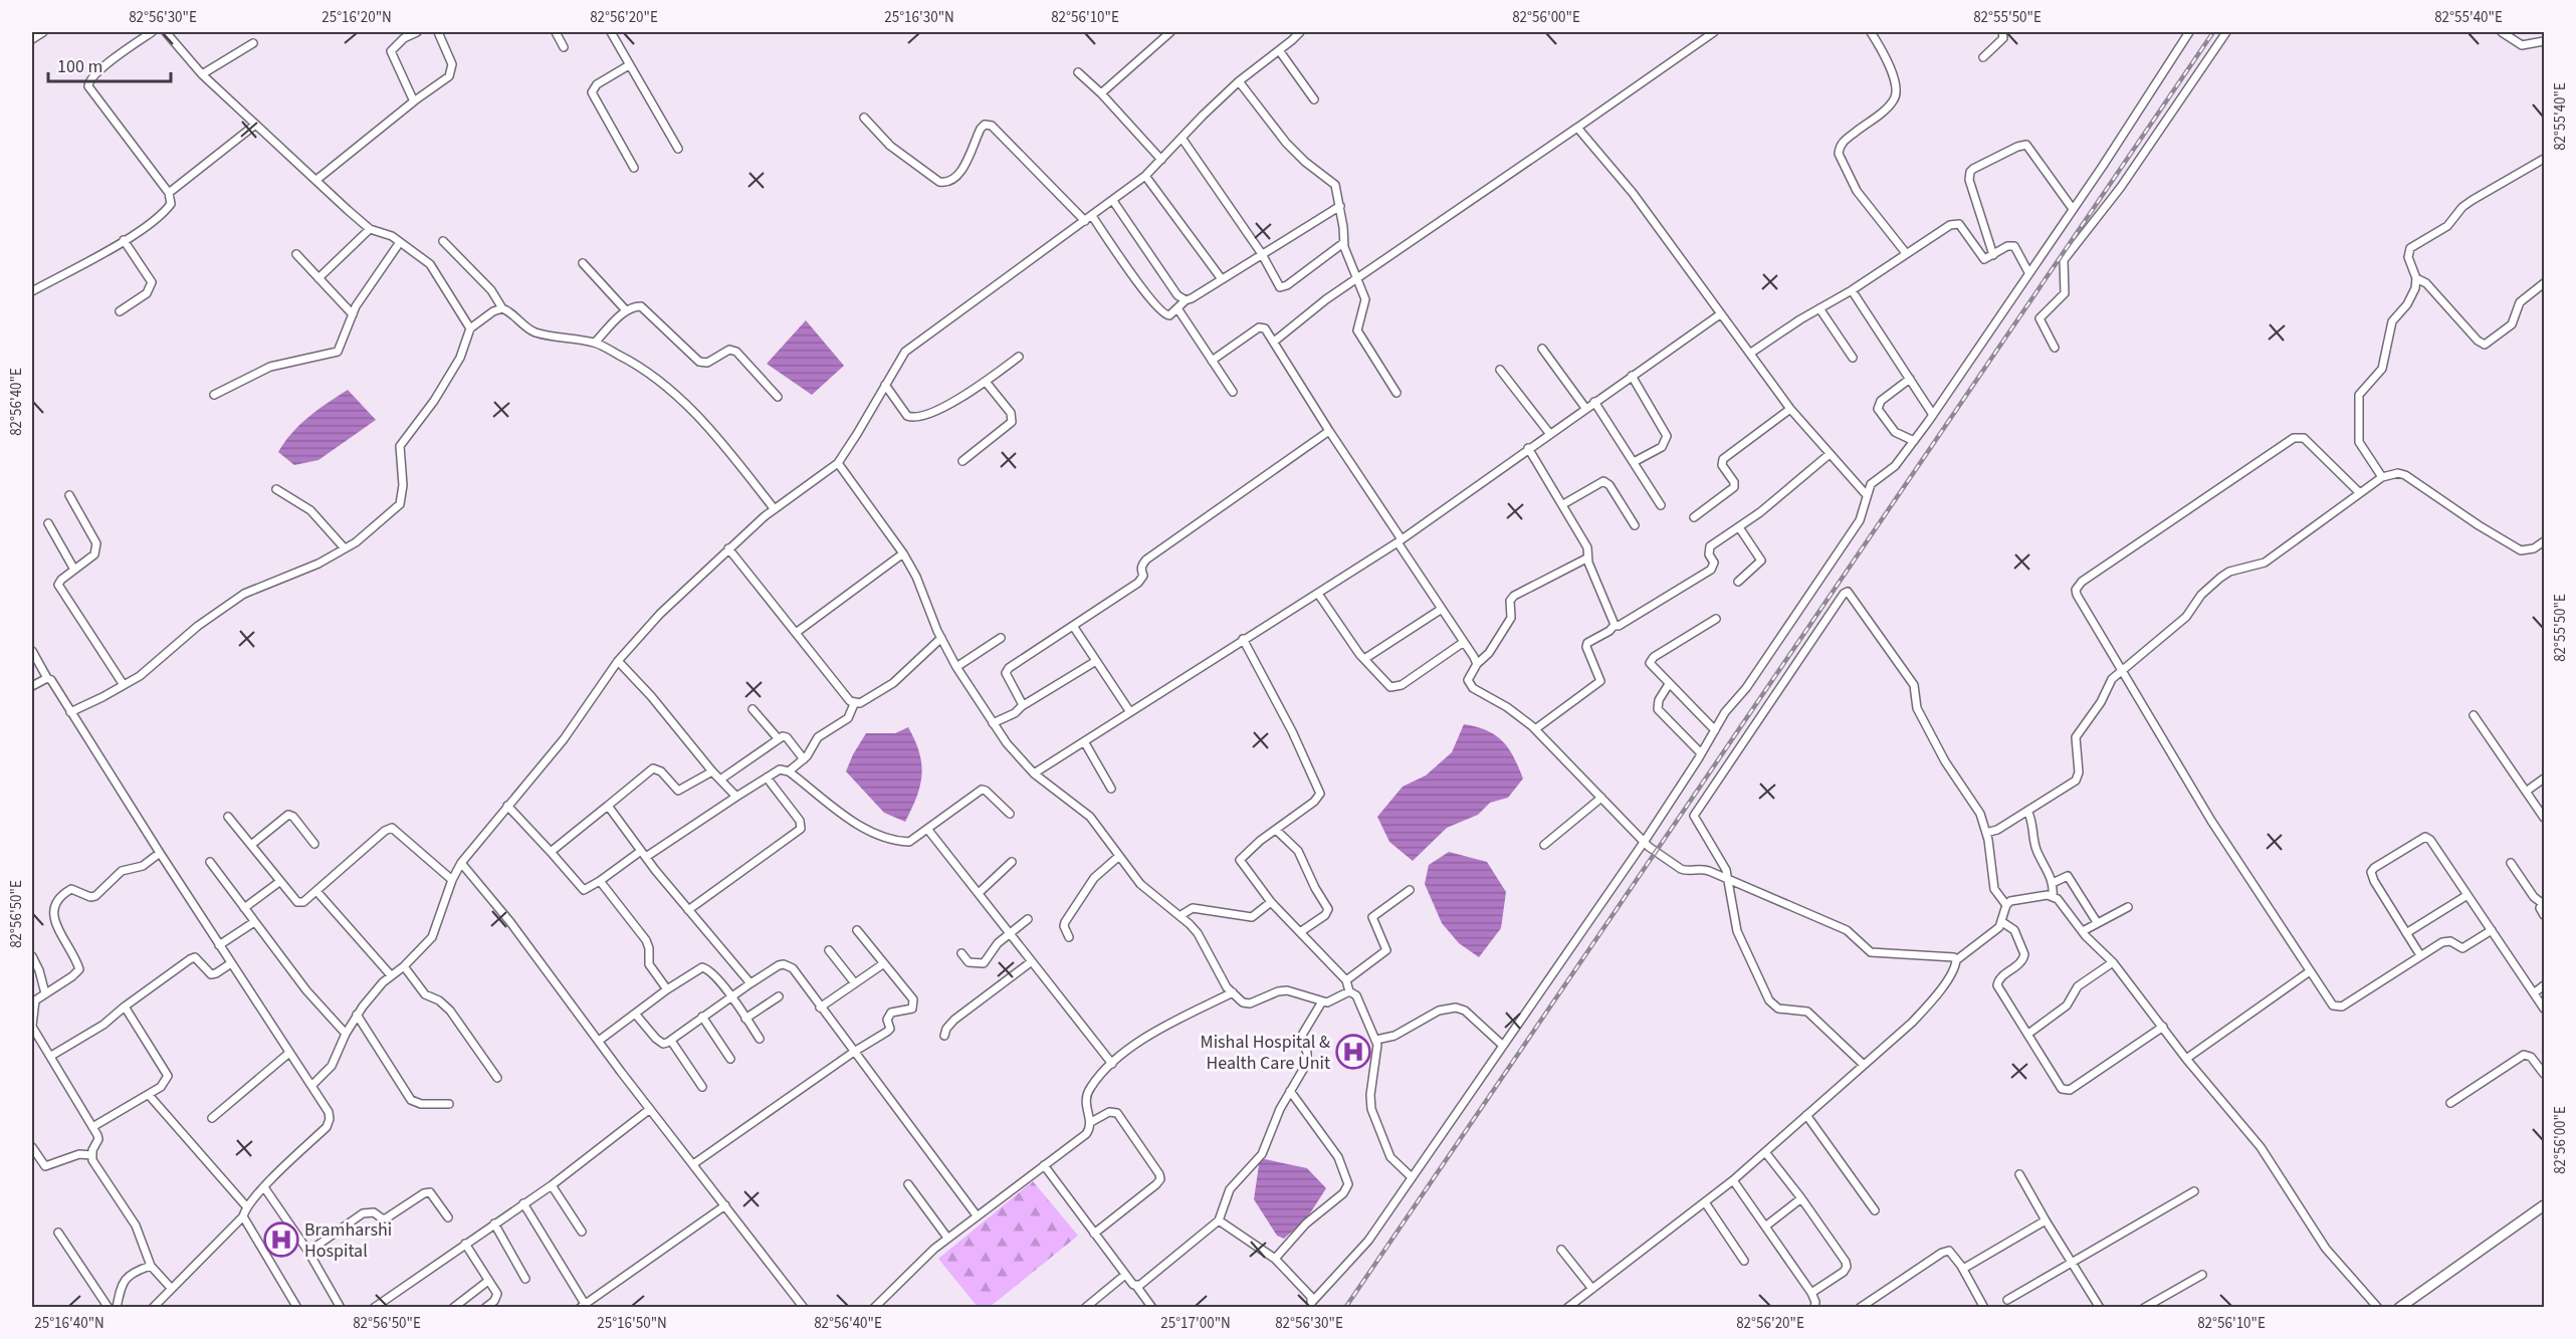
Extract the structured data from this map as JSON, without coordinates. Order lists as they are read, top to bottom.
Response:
{
  "places": {
    "hospital": ["Mishal Hospital & Health Care Unit", "Bramharshi Hospital"]
  },
  "scale_bar": "100 m",
  "coordinates": [
    "82°56'30\"E",
    "25°16'20\"N",
    "82°56'20\"E",
    "25°16'30\"N",
    "82°56'10\"E",
    "82°56'00\"E",
    "82°55'50\"E",
    "82°55'40\"E",
    "82°56'40\"E",
    "82°56'50\"E",
    "25°16'40\"N",
    "25°16'50\"N",
    "25°17'00\"N"
  ]
}
